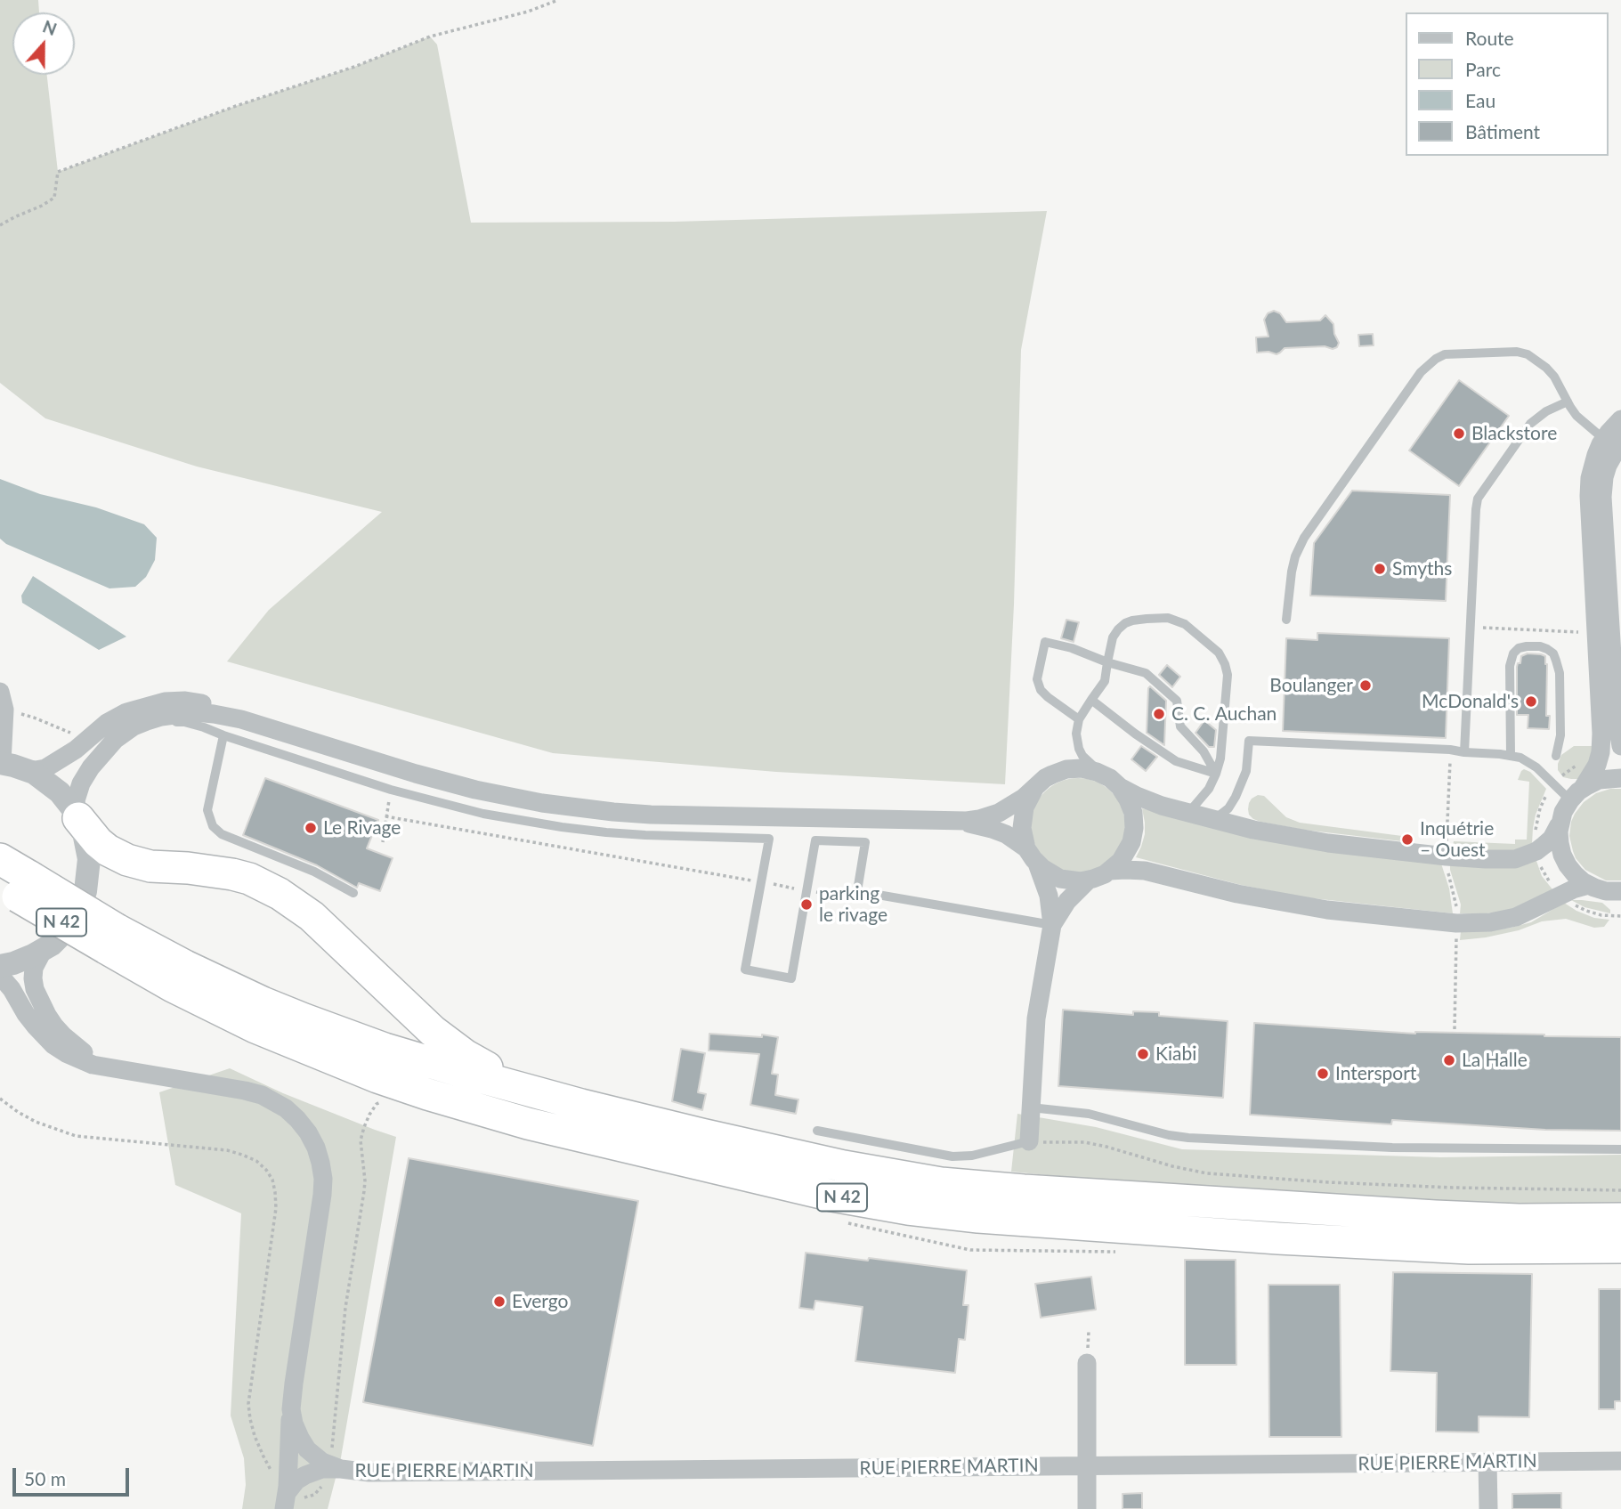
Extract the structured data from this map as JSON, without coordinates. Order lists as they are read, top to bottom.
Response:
{
  "streets": {
    "highway": ["N 42"],
    "street": ["RUE PIERRE MARTIN"]
  },
  "places": [
    "Blackstore",
    "Smyths",
    "Boulanger",
    "McDonald's",
    "C. C. Auchan",
    "Le Rivage",
    "Inquétrie – Ouest",
    "parking le rivage",
    "Kiabi",
    "La Halle",
    "Intersport",
    "Evergo"
  ],
  "legend": [
    "Route",
    "Parc",
    "Eau",
    "Bâtiment"
  ],
  "scale_bar": "50 m",
  "north": "top"
}
